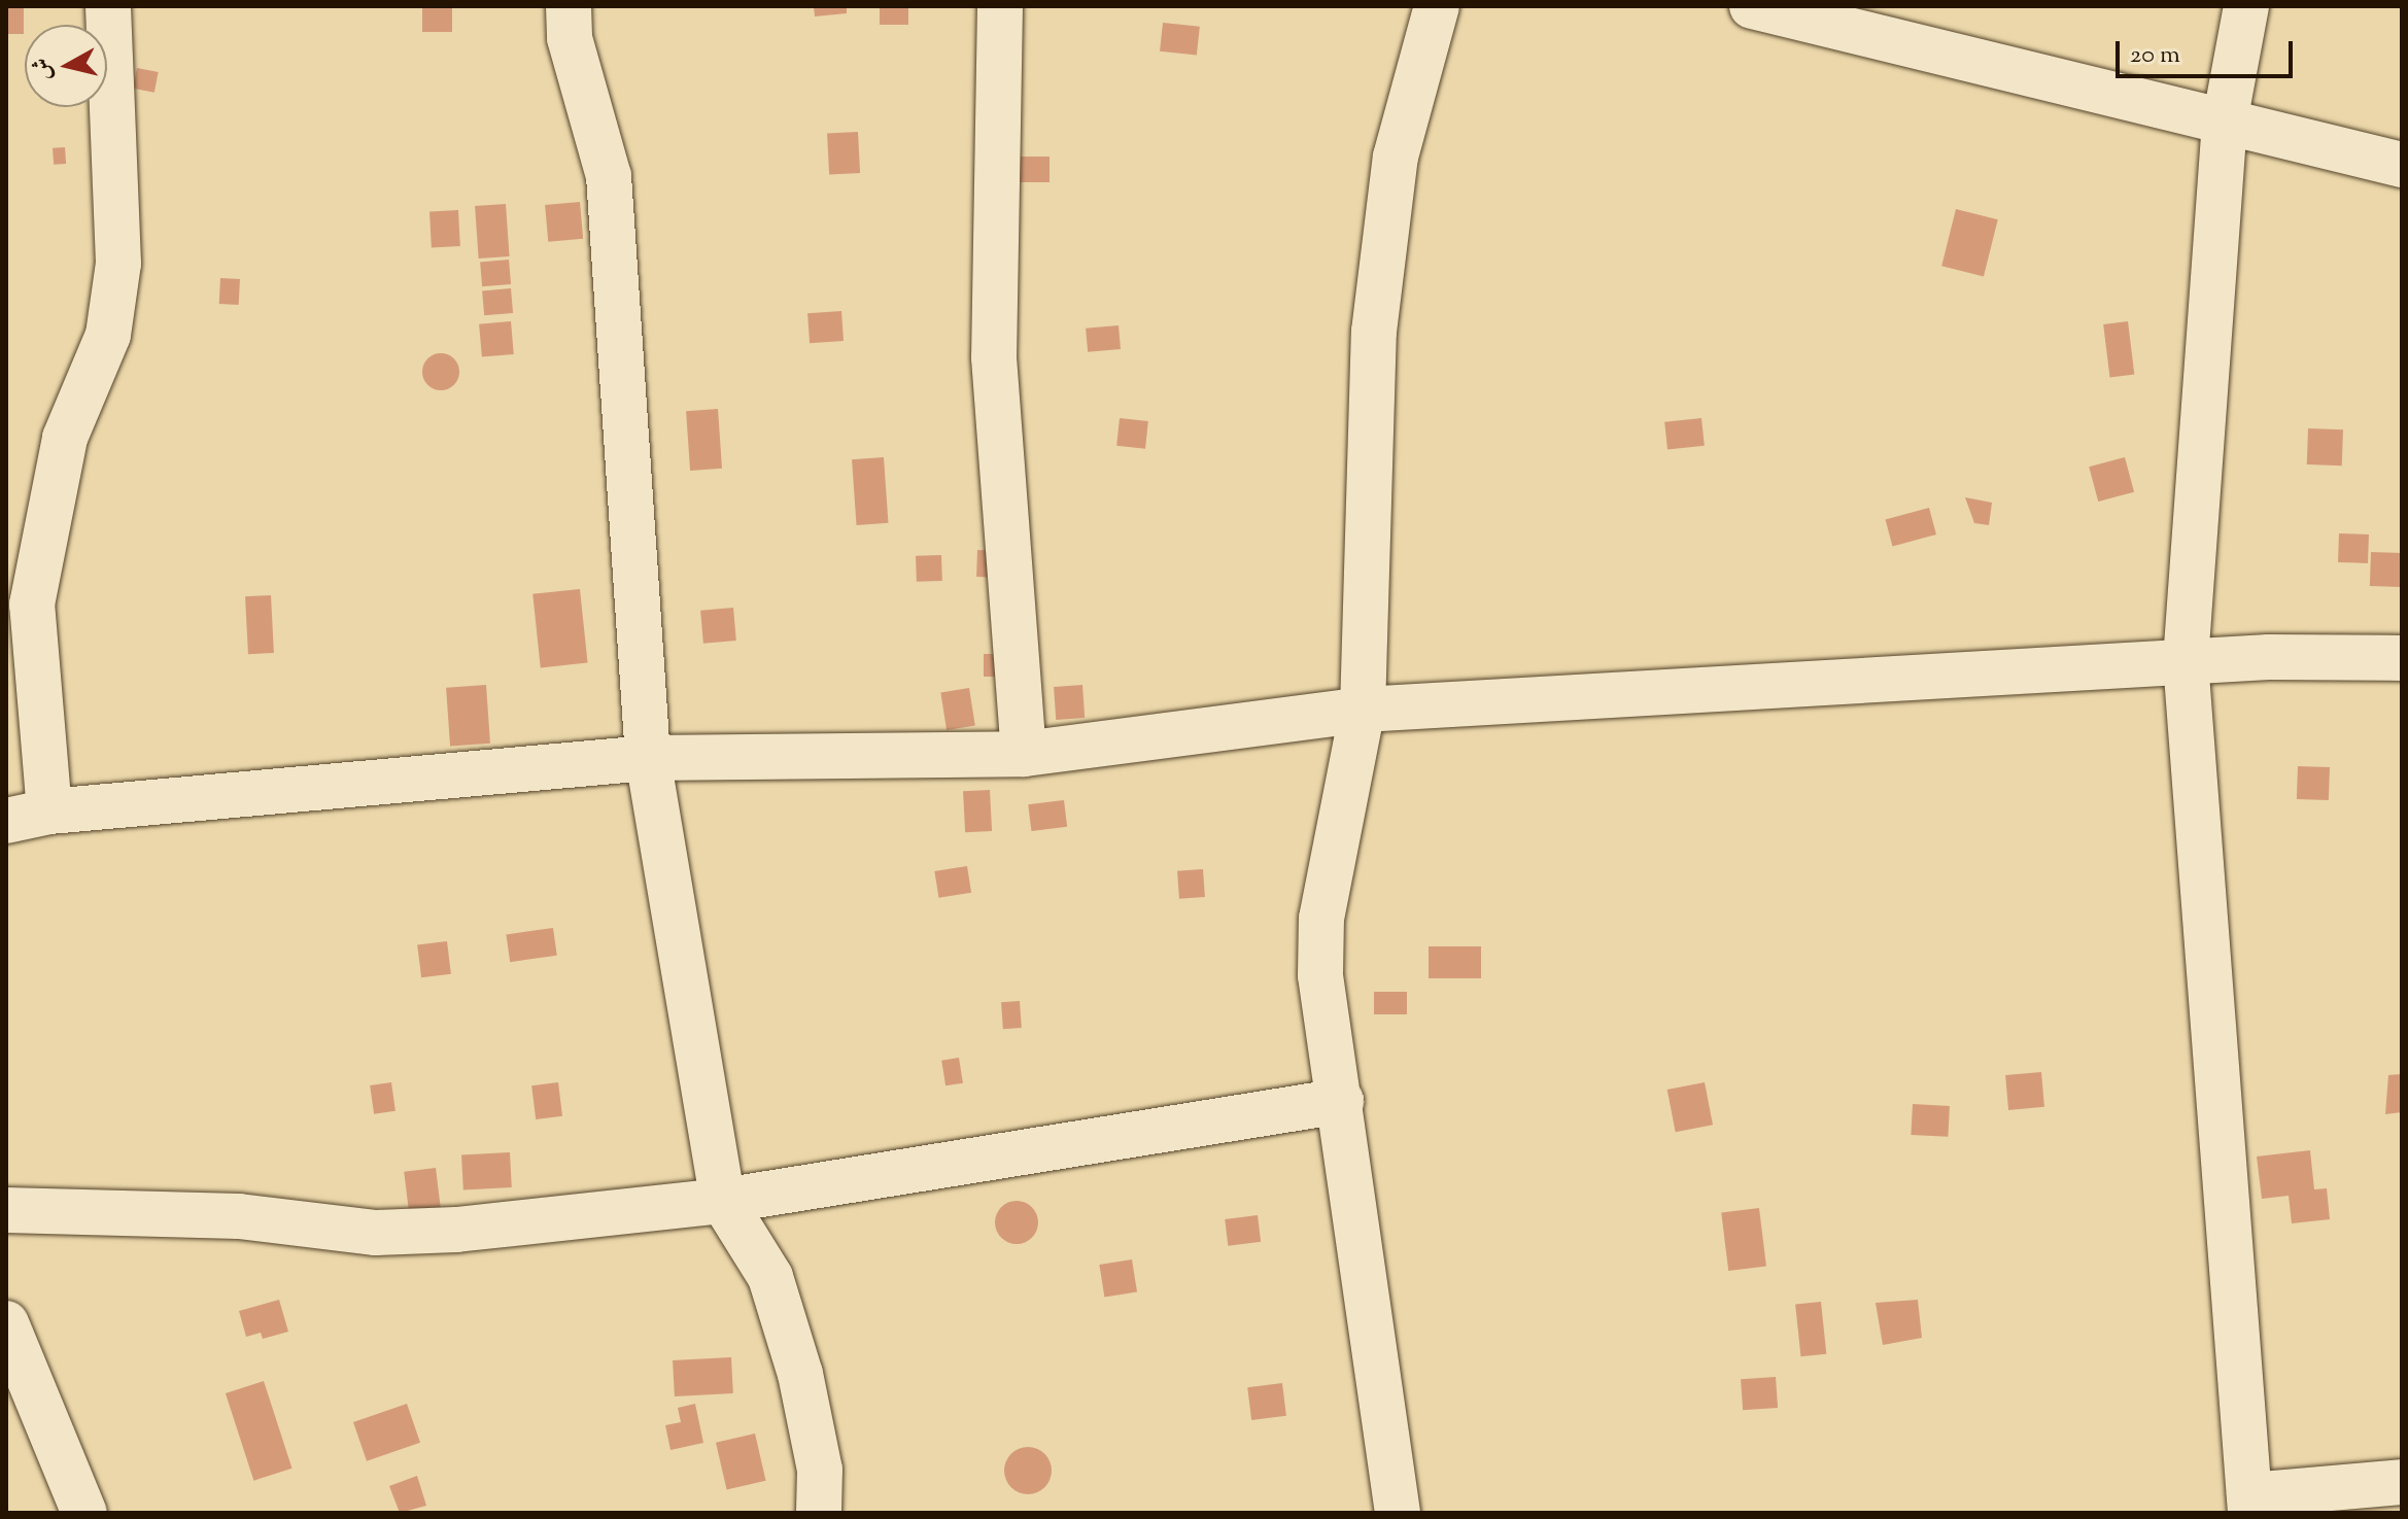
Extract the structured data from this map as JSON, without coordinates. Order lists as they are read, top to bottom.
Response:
{
  "scale_bar": "20 m",
  "north": "left"
}
